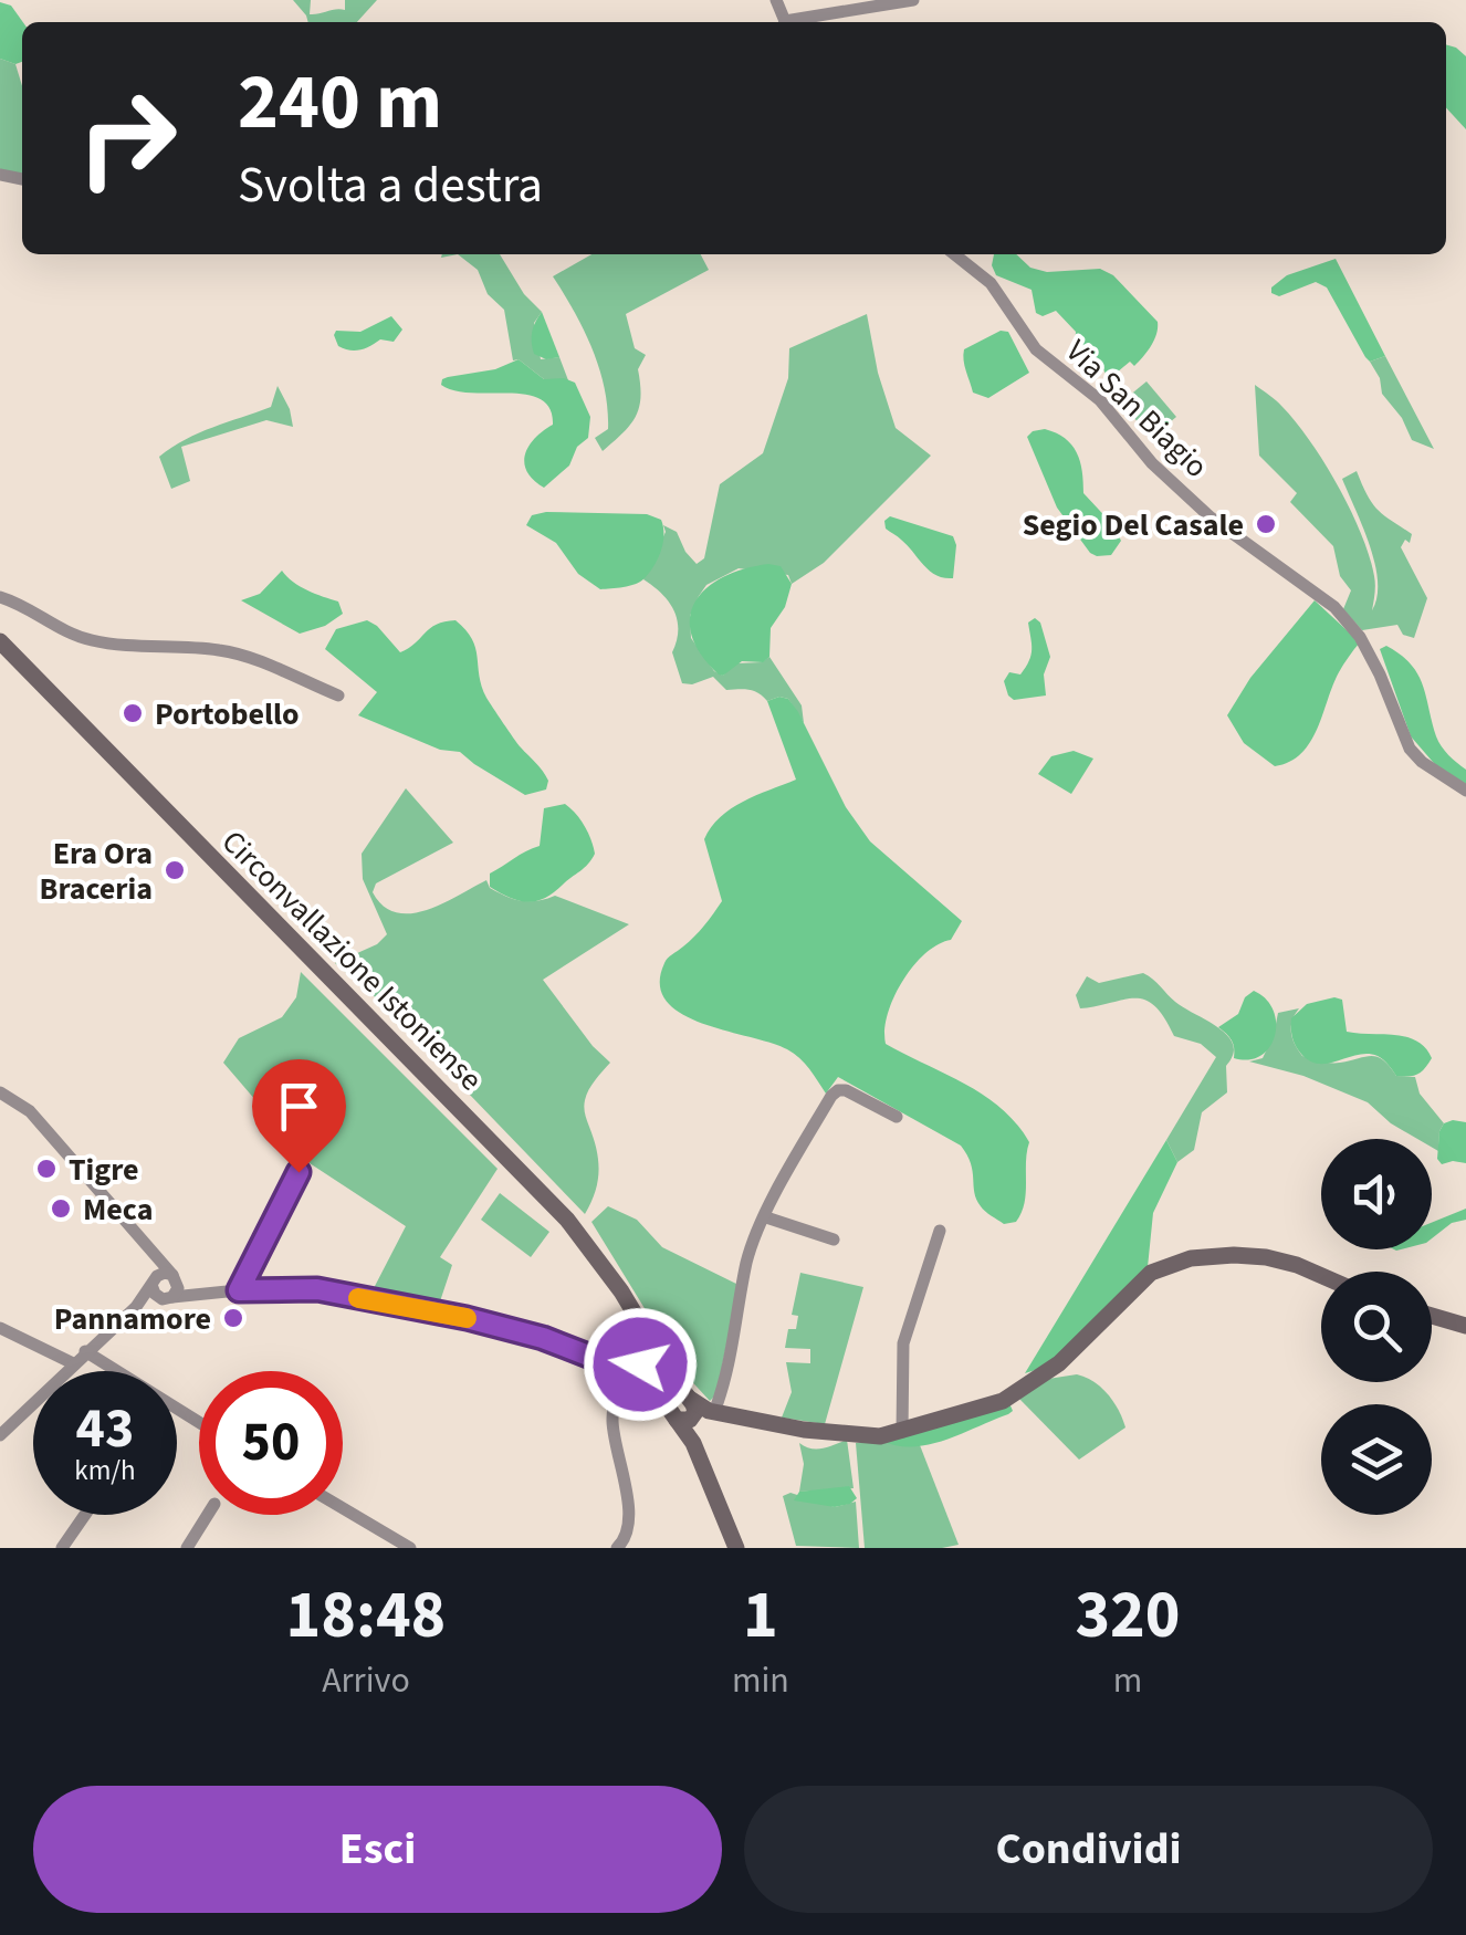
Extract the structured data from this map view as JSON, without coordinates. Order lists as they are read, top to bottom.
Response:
{
  "streets": {
    "main road": ["Circonvallazione Istoniense"],
    "street": ["Via San Biagio"]
  },
  "places": [
    "Segio Del Casale",
    "Portobello",
    "Era Ora Braceria",
    "Tigre",
    "Meca",
    "Pannamore"
  ],
  "page": {
    "turn": ["240 m", "Svolta a destra"],
    "speed": "43 km/h",
    "limit": "50",
    "eta": [
      "18:48",
      "Arrivo",
      "1",
      "min",
      "320",
      "m"
    ],
    "buttons": ["Esci", "Condividi"]
  }
}
